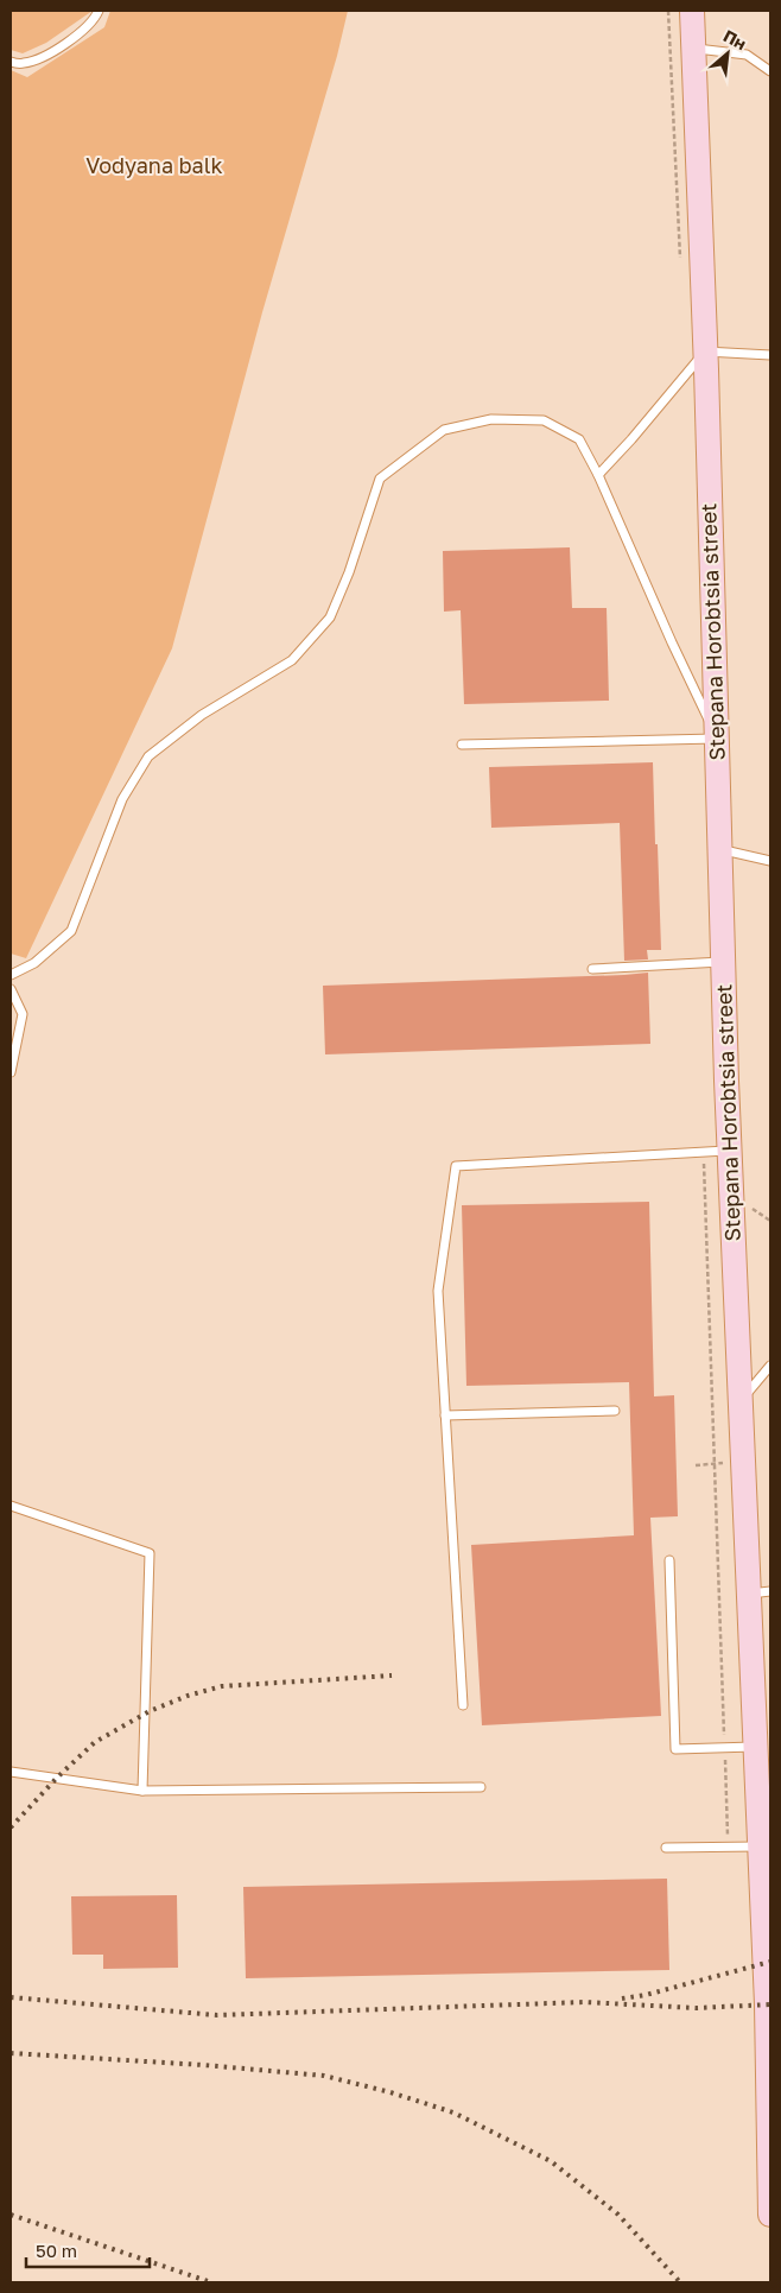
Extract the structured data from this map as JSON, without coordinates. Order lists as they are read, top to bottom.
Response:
{
  "streets": {
    "main road": ["Stepana Horobtsia street"]
  },
  "parks": ["Vodyana balk"],
  "scale_bar": "50 m",
  "north": "top right"
}
